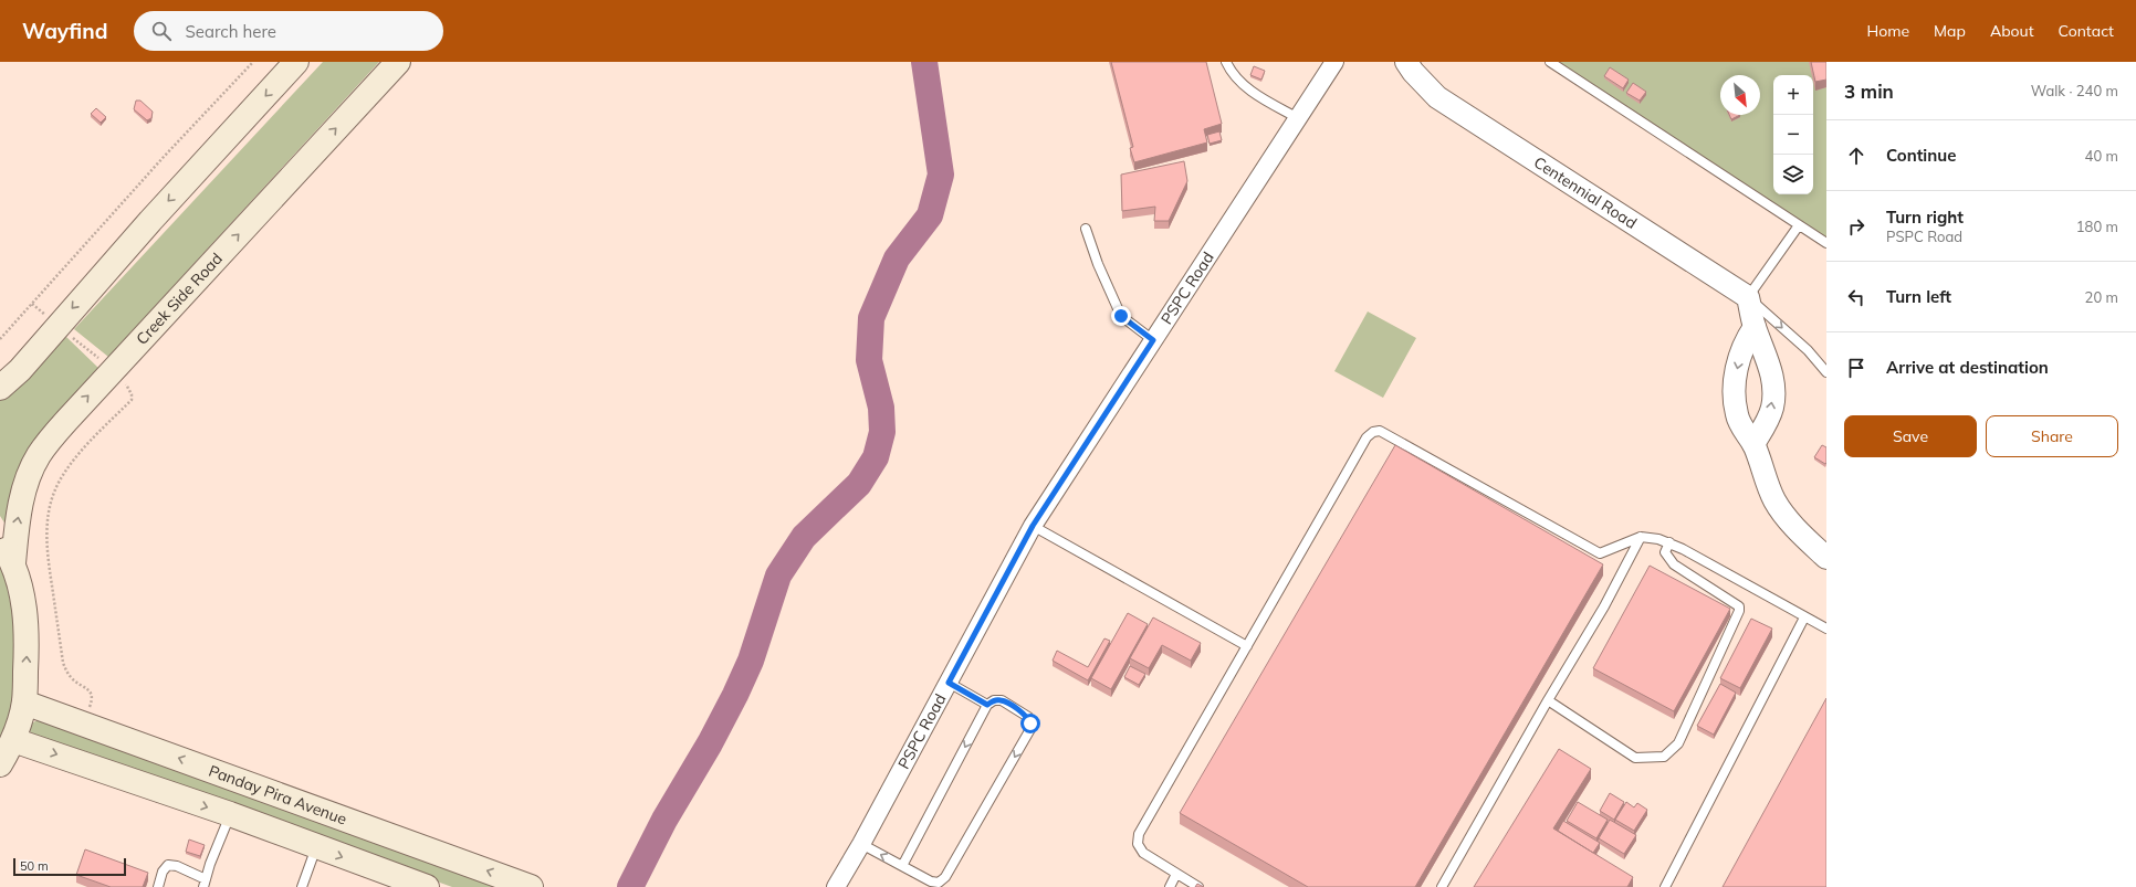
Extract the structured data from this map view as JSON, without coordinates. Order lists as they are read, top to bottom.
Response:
{
  "streets": {
    "main road": ["Creek Side Road", "Panday Pira Avenue"],
    "street": ["Centennial Road", "PSPC Road"]
  },
  "scale_bar": "50 m",
  "north": "bottom right",
  "page": {
    "header": "Wayfind",
    "search": "Search here",
    "nav": [
      "Home",
      "Map",
      "About",
      "Contact"
    ],
    "heading": ["3 min", "Walk · 240 m"],
    "map_buttons": ["+", "−"],
    "list": [
      ["Continue", "40 m"],
      ["Turn right", "PSPC Road", "180 m"],
      ["Turn left", "20 m"],
      "Arrive at destination"
    ],
    "buttons": ["Save", "Share"],
    "scale": "50 m"
  }
}
